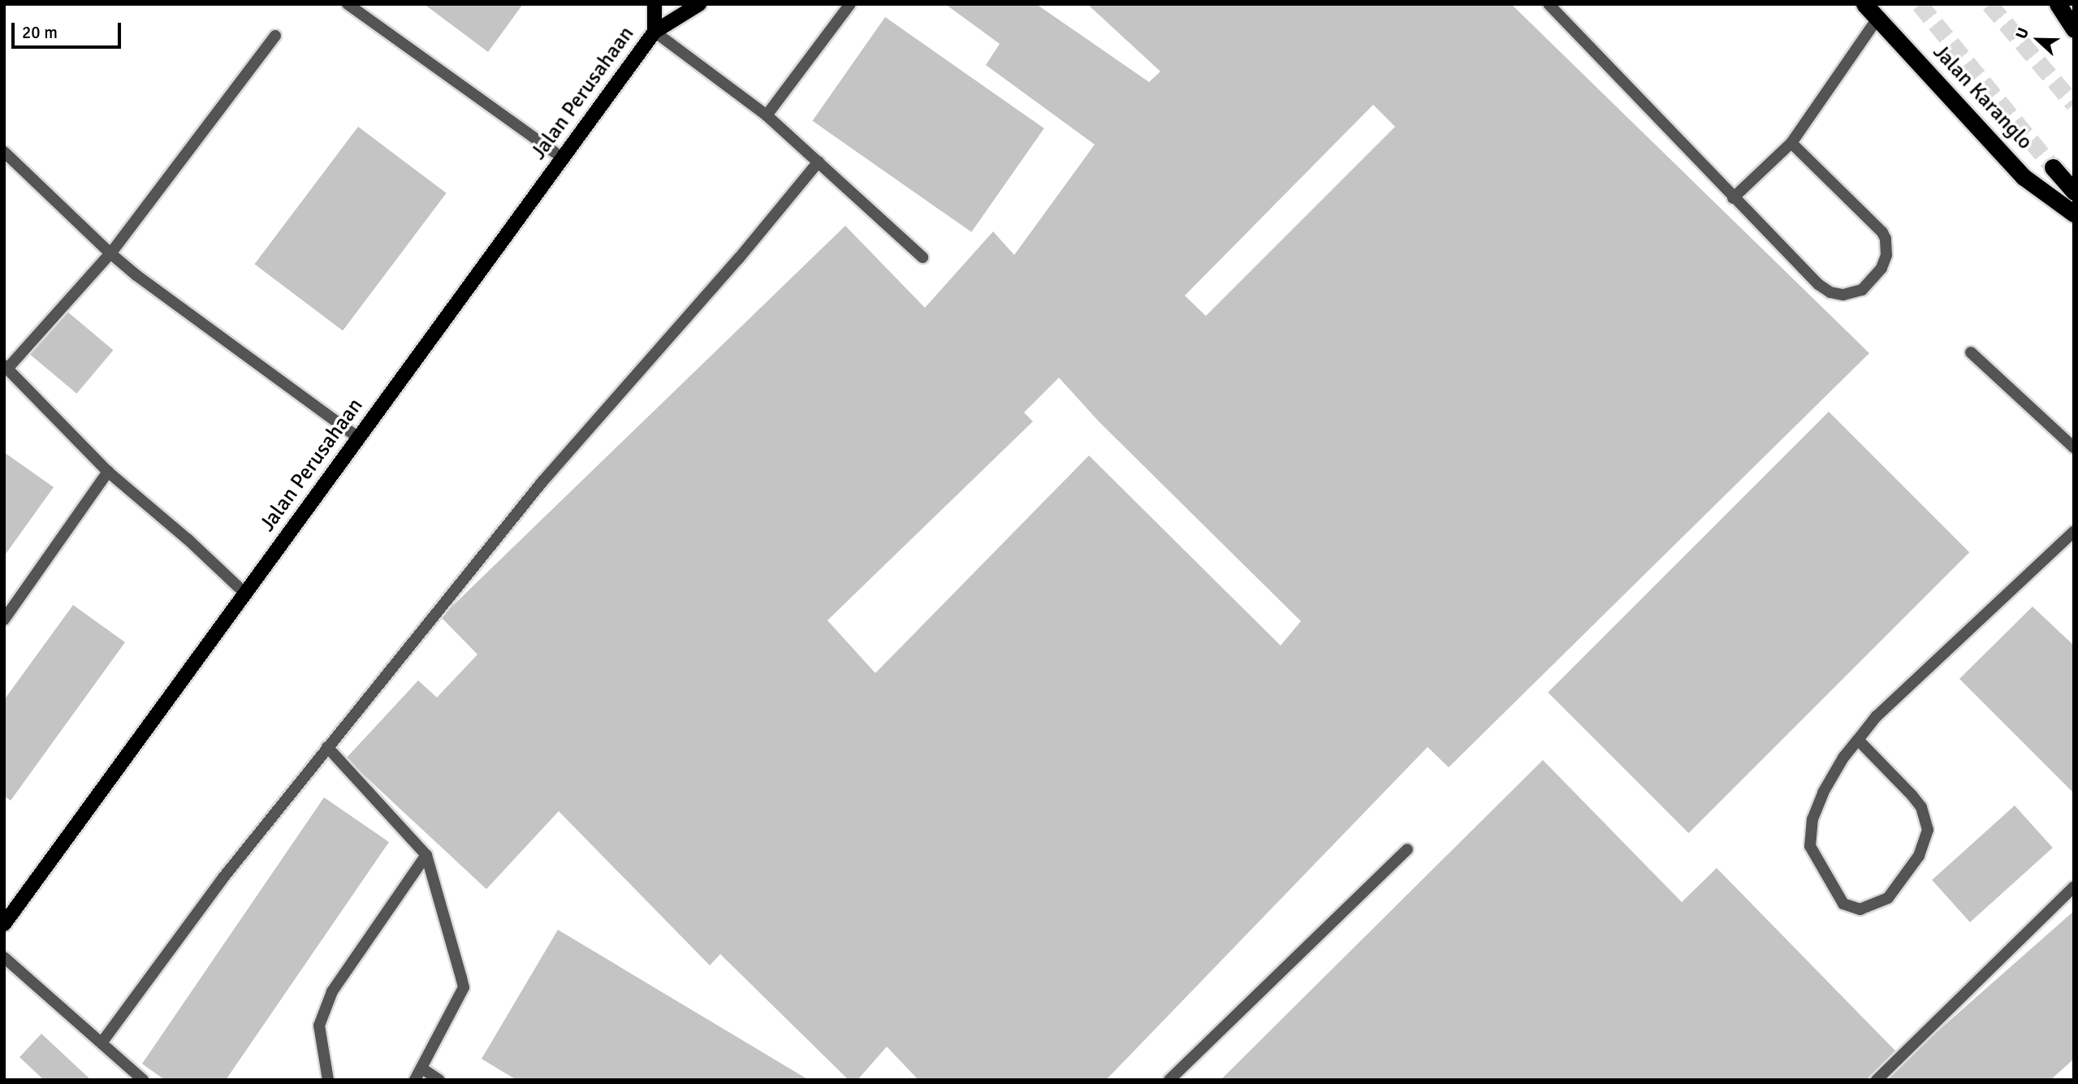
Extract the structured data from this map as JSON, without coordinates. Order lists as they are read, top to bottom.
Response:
{
  "streets": {
    "highway": ["Jalan Karanglo"],
    "main road": ["Jalan Perusahaan"]
  },
  "scale_bar": "20 m",
  "north": "left"
}
